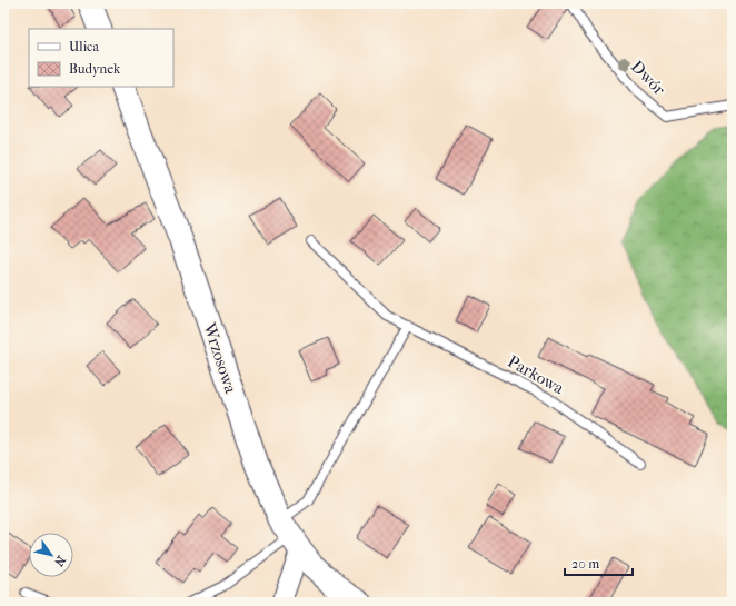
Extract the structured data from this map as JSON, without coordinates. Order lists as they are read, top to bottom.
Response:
{
  "streets": {
    "street": ["Wrzosowa"],
    "lane": ["Dwór", "Parkowa"]
  },
  "legend": ["Ulica", "Budynek"],
  "scale_bar": "20 m",
  "north": "bottom right"
}
